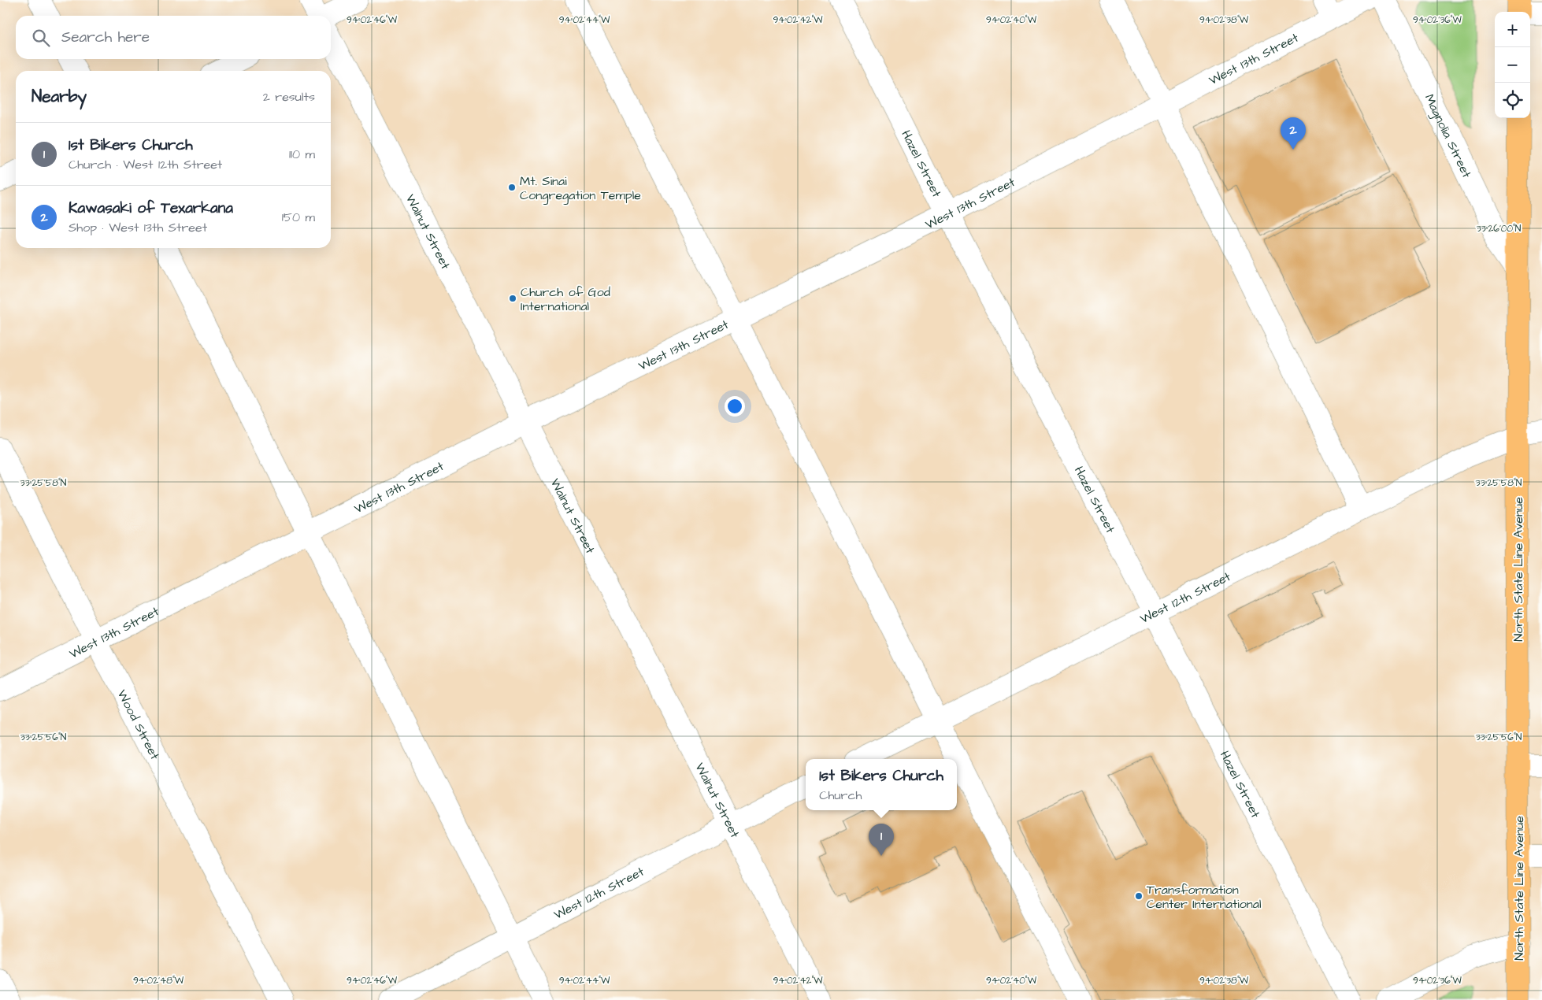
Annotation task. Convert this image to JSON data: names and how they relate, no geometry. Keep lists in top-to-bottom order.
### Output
{
  "streets": {
    "main road": ["North State Line Avenue"],
    "street": [
      "West 13th Street",
      "Magnolia Street",
      "Hazel Street",
      "Walnut Street",
      "West 12th Street",
      "Wood Street"
    ]
  },
  "crossings": [
    ["West 13th Street", "Hazel Street"],
    ["West 13th Street", "Walnut Street"],
    ["West 13th Street", "Wood Street"],
    ["Magnolia Street", "North State Line Avenue"],
    ["Hazel Street", "West 12th Street"],
    ["Walnut Street", "West 12th Street"],
    ["North State Line Avenue", "West 12th Street"]
  ],
  "places": ["Mt. Sinai Congregation Temple", "Church of God International", "Transformation Center International"],
  "page": {
    "map_buttons": ["+", "−"],
    "search": "Search here",
    "heading": ["Nearby", "2 results"],
    "pins": ["2", "1"],
    "list": [
      {
        "mark": "1",
        "name": "1st Bikers Church",
        "note": "Church · West 12th Street",
        "value": "110 m"
      },
      {
        "mark": "2",
        "name": "Kawasaki of Texarkana",
        "note": "Shop · West 13th Street",
        "value": "150 m"
      }
    ],
    "popup": ["1st Bikers Church", "Church"]
  },
  "coordinates": [
    "94°02'46\"W",
    "94°02'44\"W",
    "94°02'42\"W",
    "94°02'40\"W",
    "94°02'38\"W",
    "94°02'36\"W",
    "33°26'00\"N",
    "33°25'58\"N",
    "33°25'56\"N",
    "94°02'48\"W"
  ]
}
